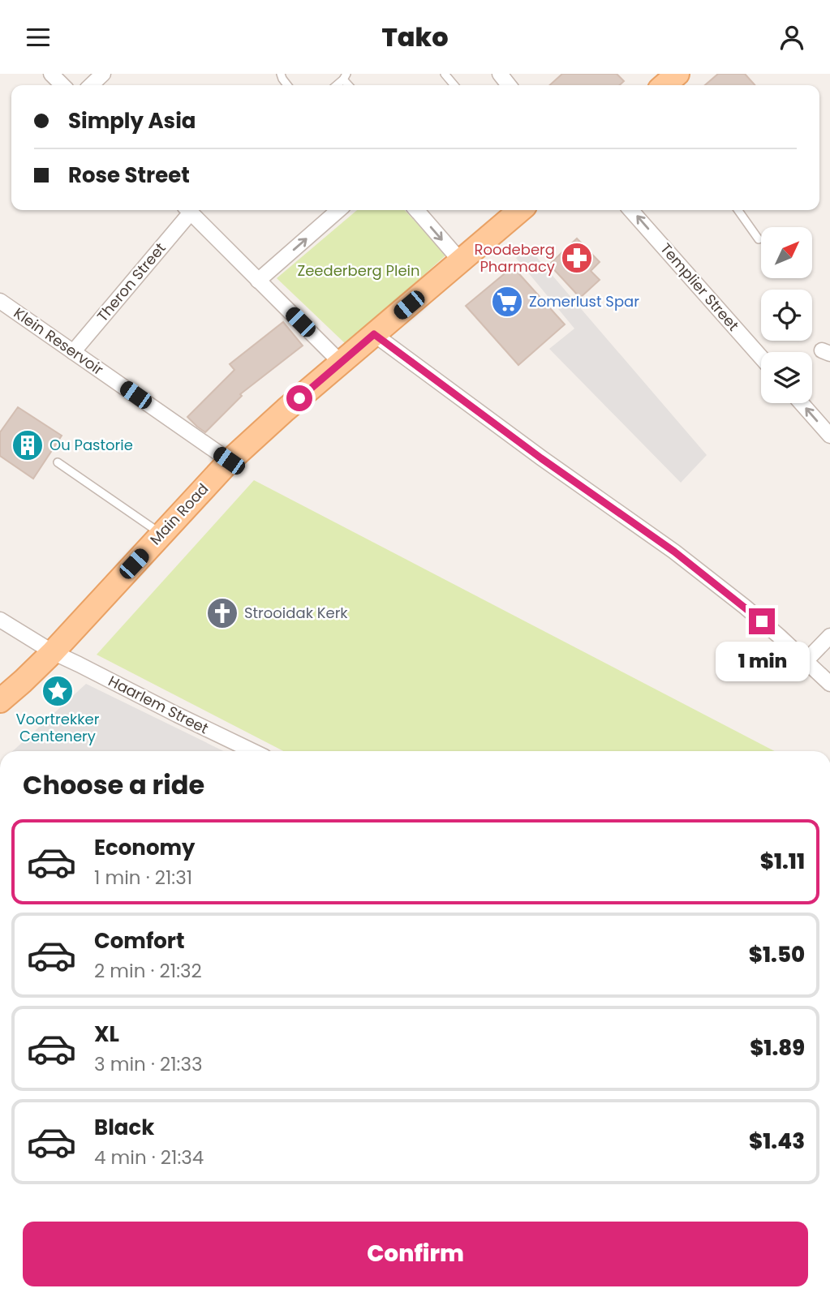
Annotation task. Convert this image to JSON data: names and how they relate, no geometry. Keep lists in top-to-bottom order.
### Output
{
  "streets": {
    "main road": ["Main Road"],
    "street": [
      "Theron Street",
      "Templier Street",
      "Klein Reservoir",
      "Haarlem Street"
    ]
  },
  "crossings": [
    ["Theron Street", "Klein Reservoir"],
    ["Klein Reservoir", "Main Road"],
    ["Main Road", "Haarlem Street"]
  ],
  "one_way": ["Templier Street"],
  "parks": ["Zeederberg Plein"],
  "places": {
    "pharmacy": ["Roodeberg Pharmacy"],
    "supermarket": ["Zomerlust Spar"],
    "building": ["Ou Pastorie"],
    "church": ["Strooidak Kerk"],
    "place": ["Voortrekker Centenery"]
  },
  "north": "top right",
  "page": {
    "header": "Tako",
    "banner": ["Simply Asia", "Rose Street"],
    "bubble": "1 min",
    "heading": "Choose a ride",
    "list": [
      {
        "name": "Economy",
        "note": "1 min · 21:31",
        "value": "$1.11"
      },
      {
        "name": "Comfort",
        "note": "2 min · 21:32",
        "value": "$1.50"
      },
      {
        "name": "XL",
        "note": "3 min · 21:33",
        "value": "$1.89"
      },
      {
        "name": "Black",
        "note": "4 min · 21:34",
        "value": "$1.43"
      }
    ],
    "buttons": "Confirm"
  }
}
